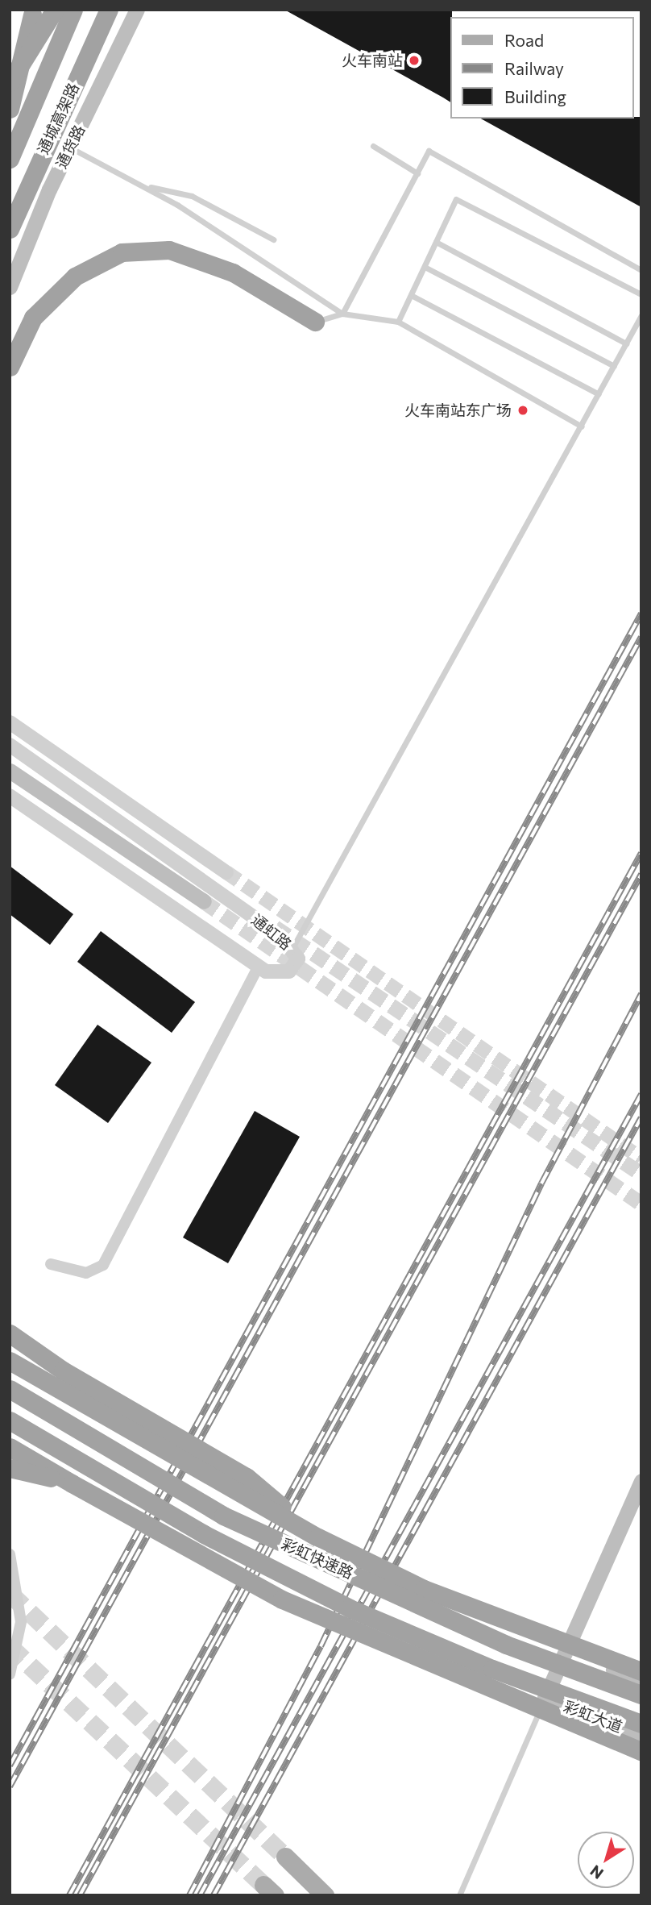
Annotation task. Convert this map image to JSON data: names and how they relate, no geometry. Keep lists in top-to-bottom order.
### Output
{
  "streets": {
    "highway": ["通城高架路", "彩虹快速路"],
    "main road": ["通货路", "彩虹大道"],
    "street": ["通虹路"]
  },
  "places": ["火车南站", "火车南站东广场"],
  "legend": ["Road", "Railway", "Building"],
  "north": "bottom left"
}
